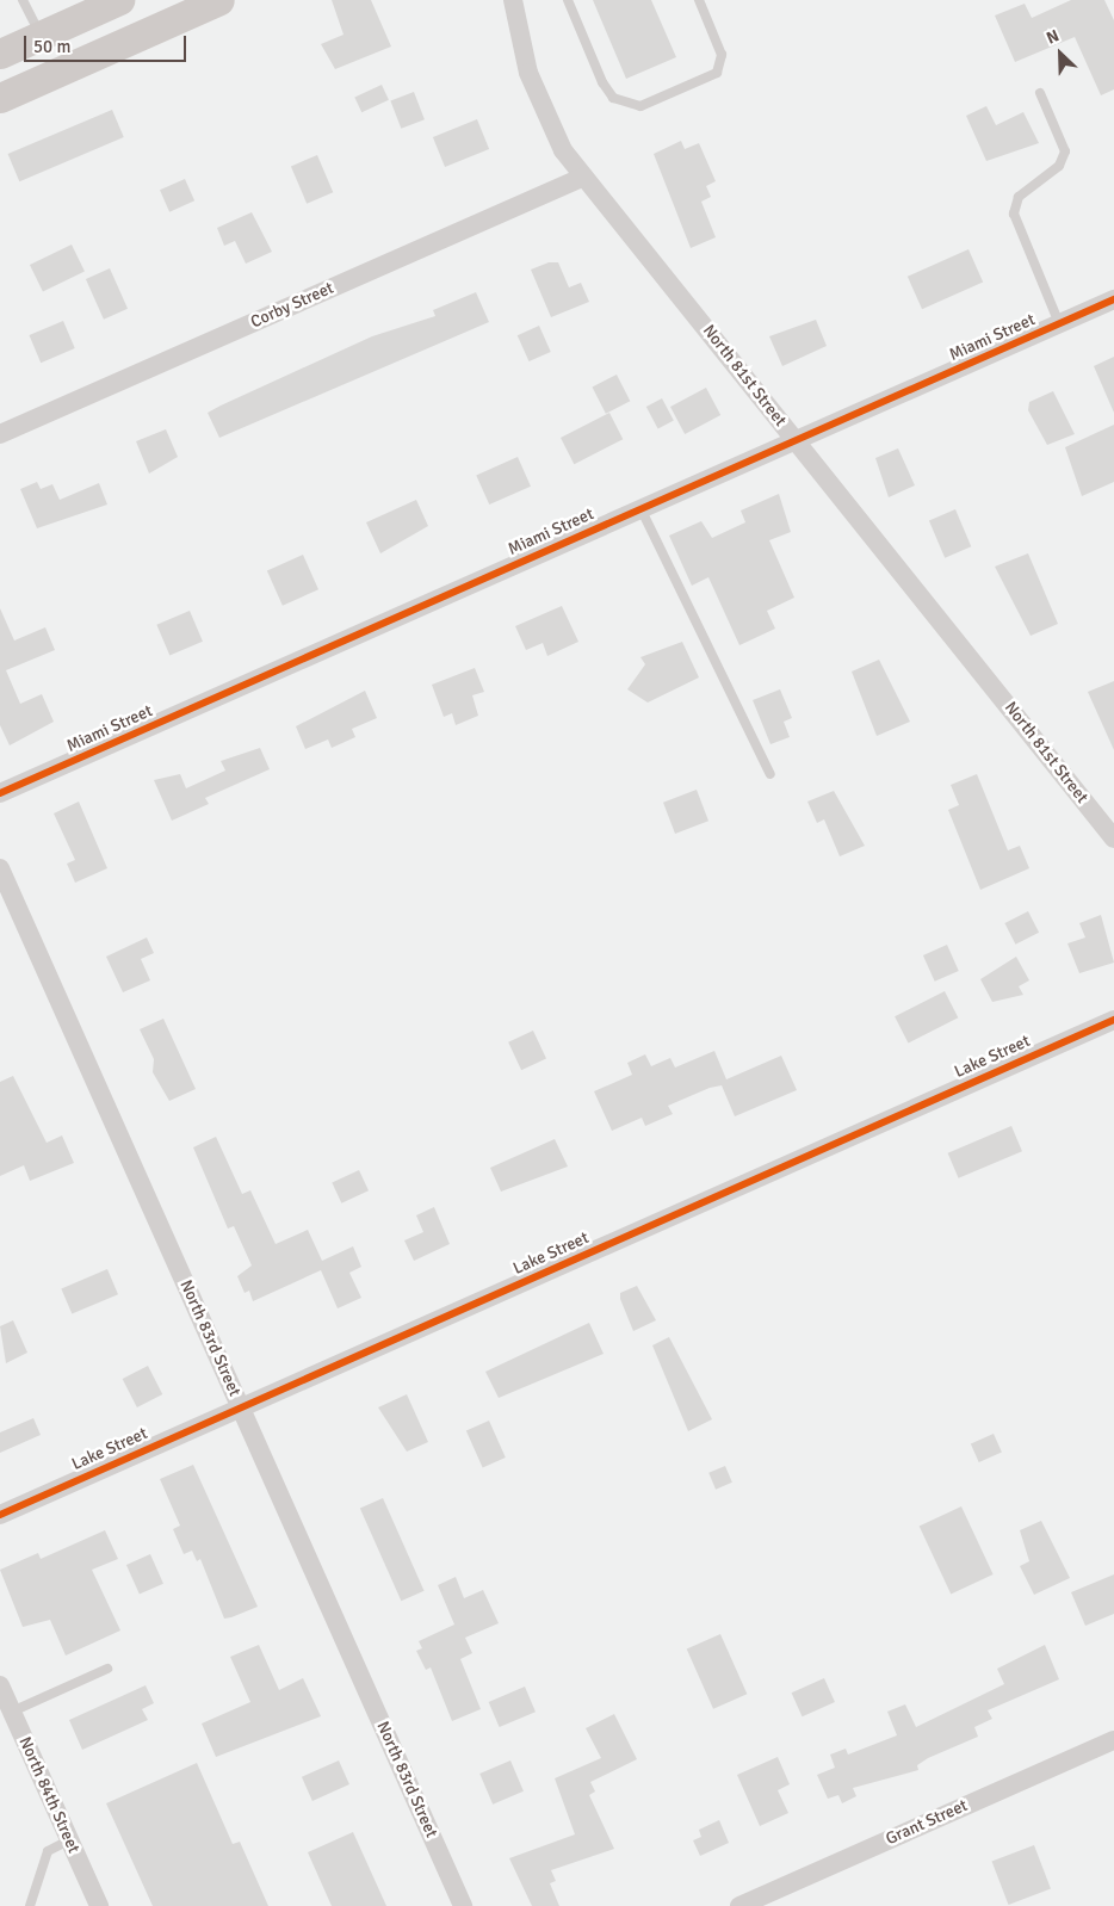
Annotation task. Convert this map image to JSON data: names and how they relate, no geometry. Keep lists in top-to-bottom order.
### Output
{
  "streets": {
    "street": [
      "Corby Street",
      "Miami Street",
      "North 81st Street",
      "Lake Street",
      "North 83rd Street",
      "North 84th Street",
      "Grant Street"
    ]
  },
  "crossings": [
    ["Corby Street", "North 81st Street"],
    ["Miami Street", "North 81st Street"],
    ["Lake Street", "North 83rd Street"]
  ],
  "scale_bar": "50 m",
  "north": "top left"
}
